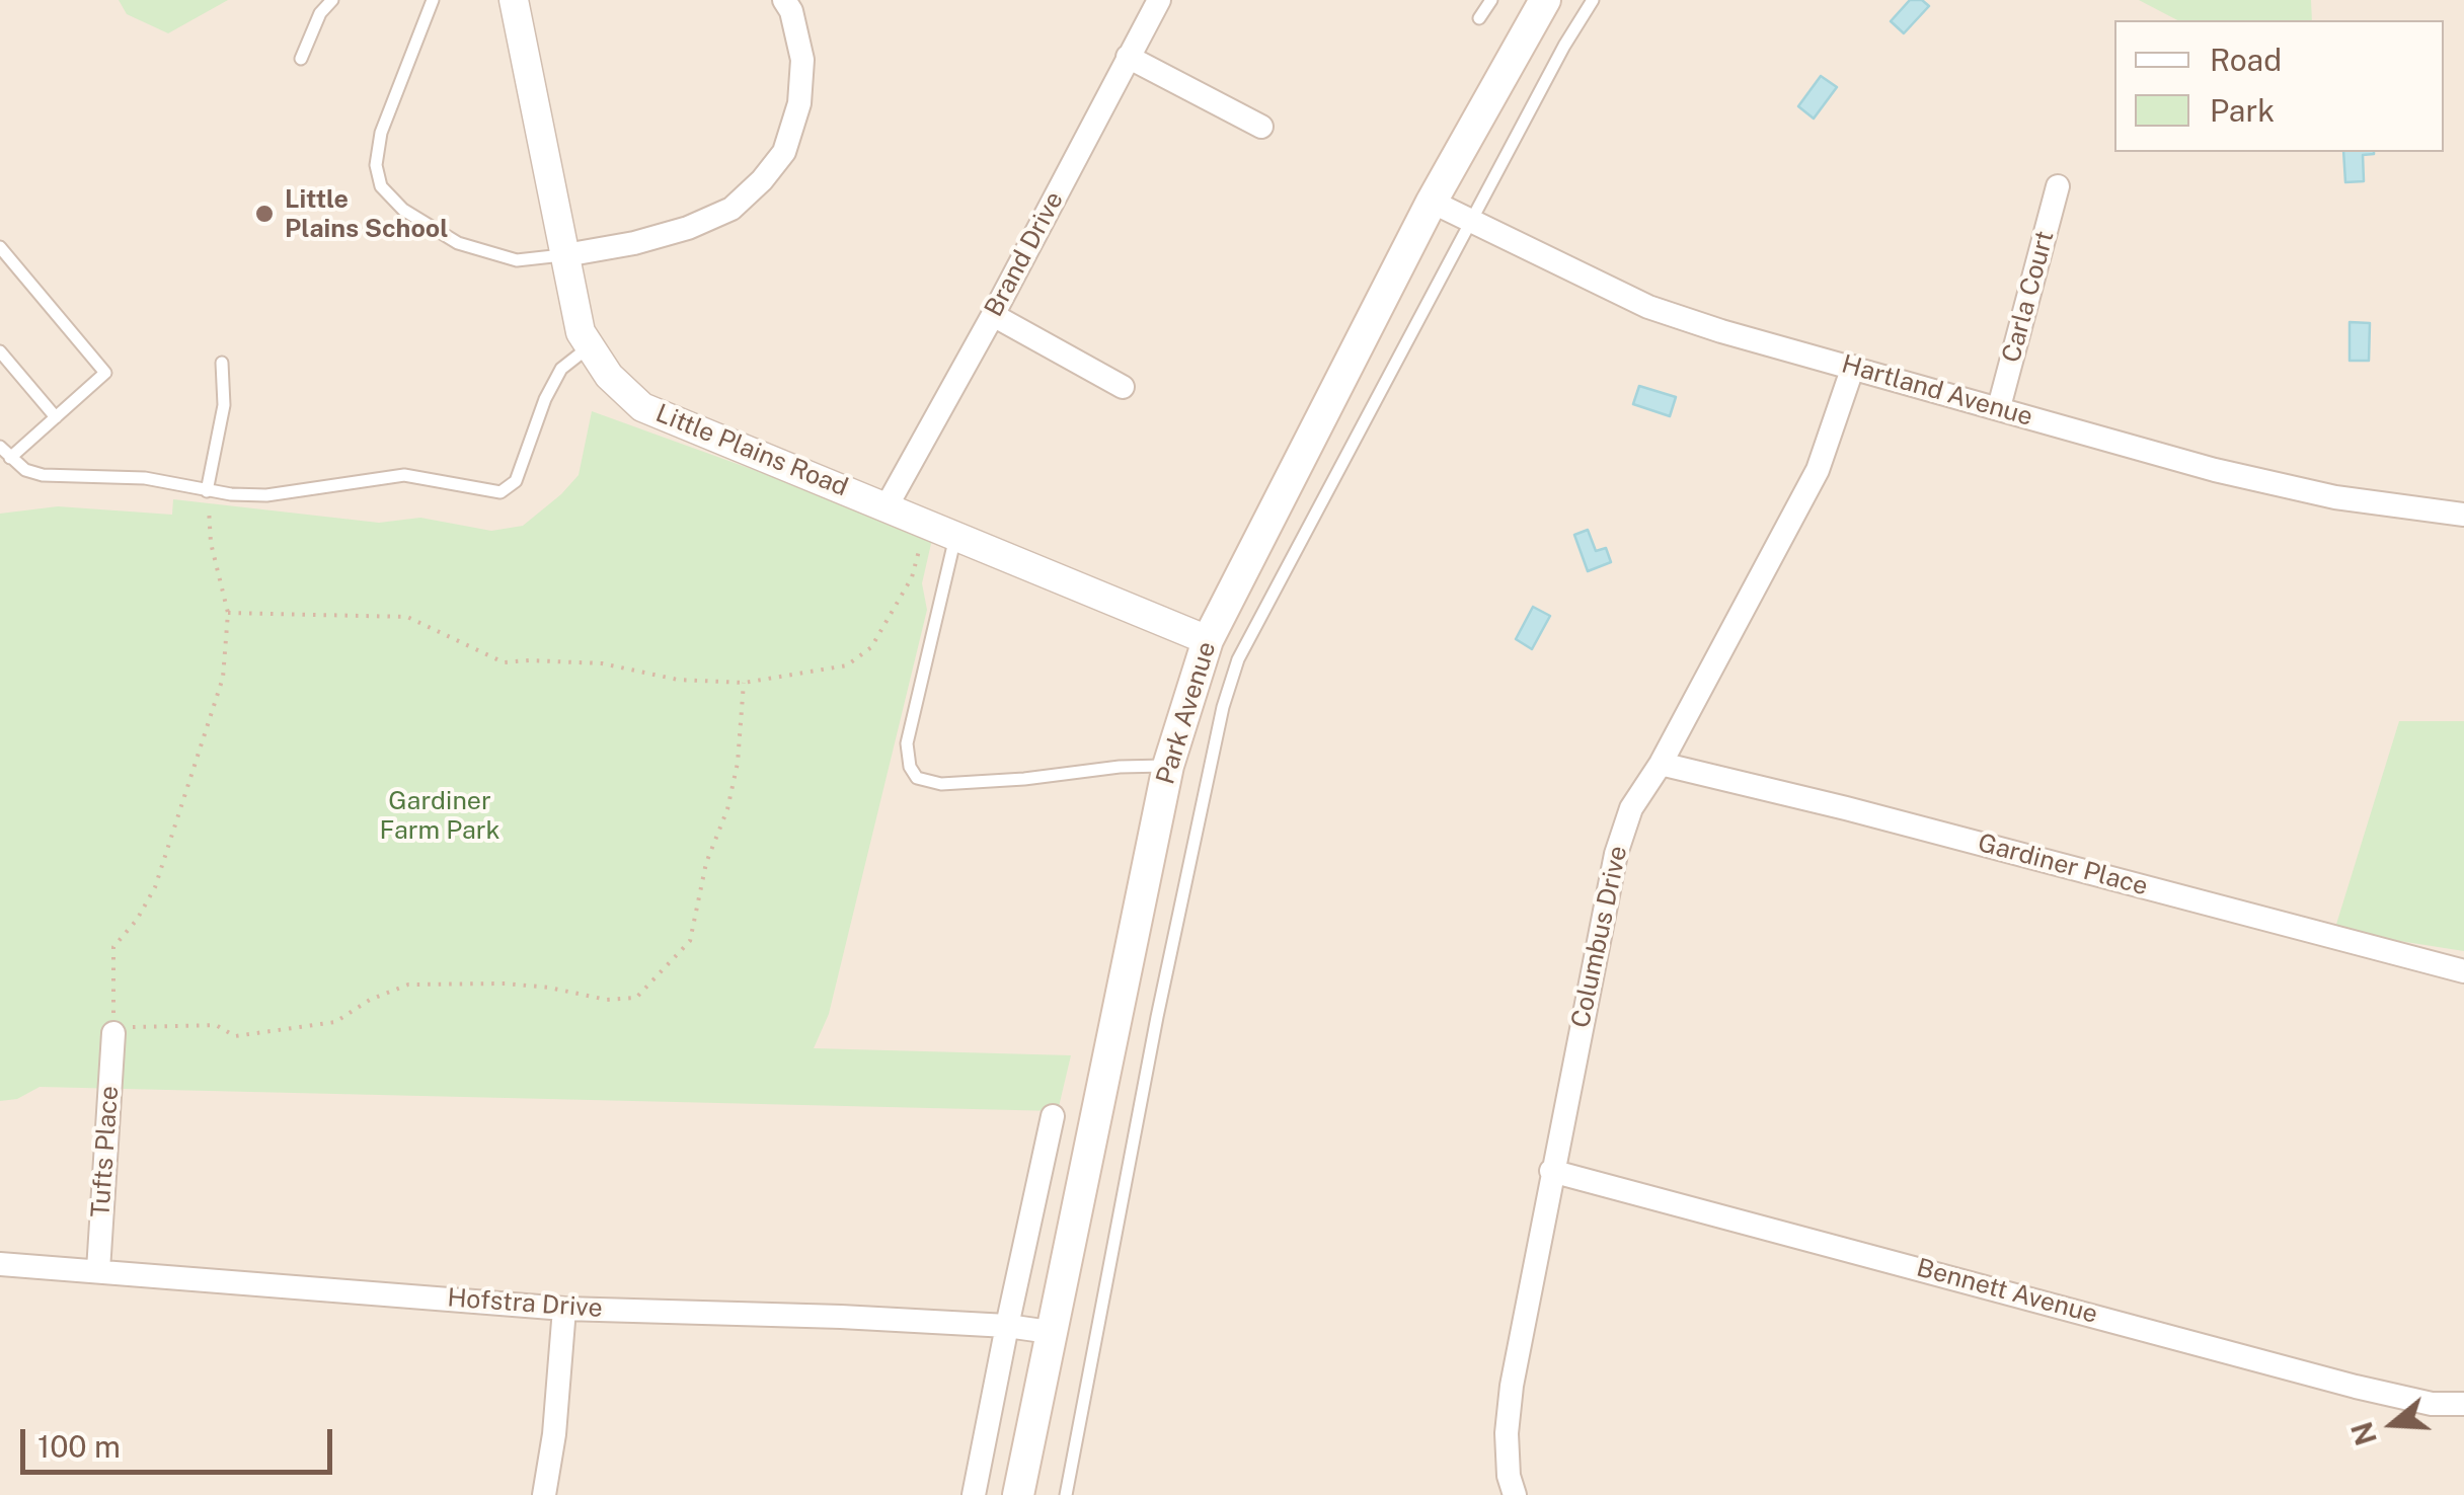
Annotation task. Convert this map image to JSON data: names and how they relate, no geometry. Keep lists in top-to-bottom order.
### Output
{
  "streets": {
    "main road": ["Park Avenue"],
    "street": [
      "Brand Drive",
      "Carla Court",
      "Hartland Avenue",
      "Little Plains Road",
      "Gardiner Place",
      "Columbus Drive",
      "Tufts Place",
      "Bennett Avenue",
      "Hofstra Drive"
    ]
  },
  "crossings": [
    ["Brand Drive", "Little Plains Road"],
    ["Carla Court", "Hartland Avenue"],
    ["Hartland Avenue", "Park Avenue"],
    ["Hartland Avenue", "Columbus Drive"],
    ["Little Plains Road", "Park Avenue"],
    ["Park Avenue", "Hofstra Drive"],
    ["Gardiner Place", "Columbus Drive"],
    ["Columbus Drive", "Bennett Avenue"],
    ["Tufts Place", "Hofstra Drive"]
  ],
  "parks": ["Gardiner Farm Park"],
  "places": ["Little Plains School"],
  "legend": ["Road", "Park"],
  "scale_bar": "100 m",
  "north": "left"
}
